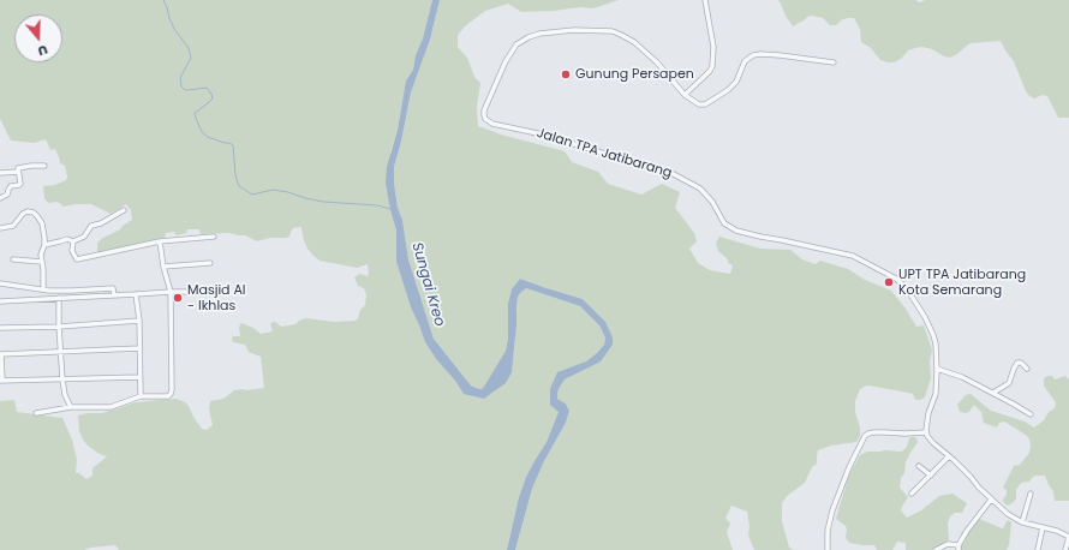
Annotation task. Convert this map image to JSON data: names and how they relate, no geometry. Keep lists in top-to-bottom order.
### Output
{
  "streets": {
    "street": ["Jalan TPA Jatibarang"]
  },
  "water": ["Sungai Kreo"],
  "places": ["Gunung Persapen", "UPT TPA Jatibarang Kota Semarang", "Masjid Al - Ikhlas"],
  "north": "bottom"
}
